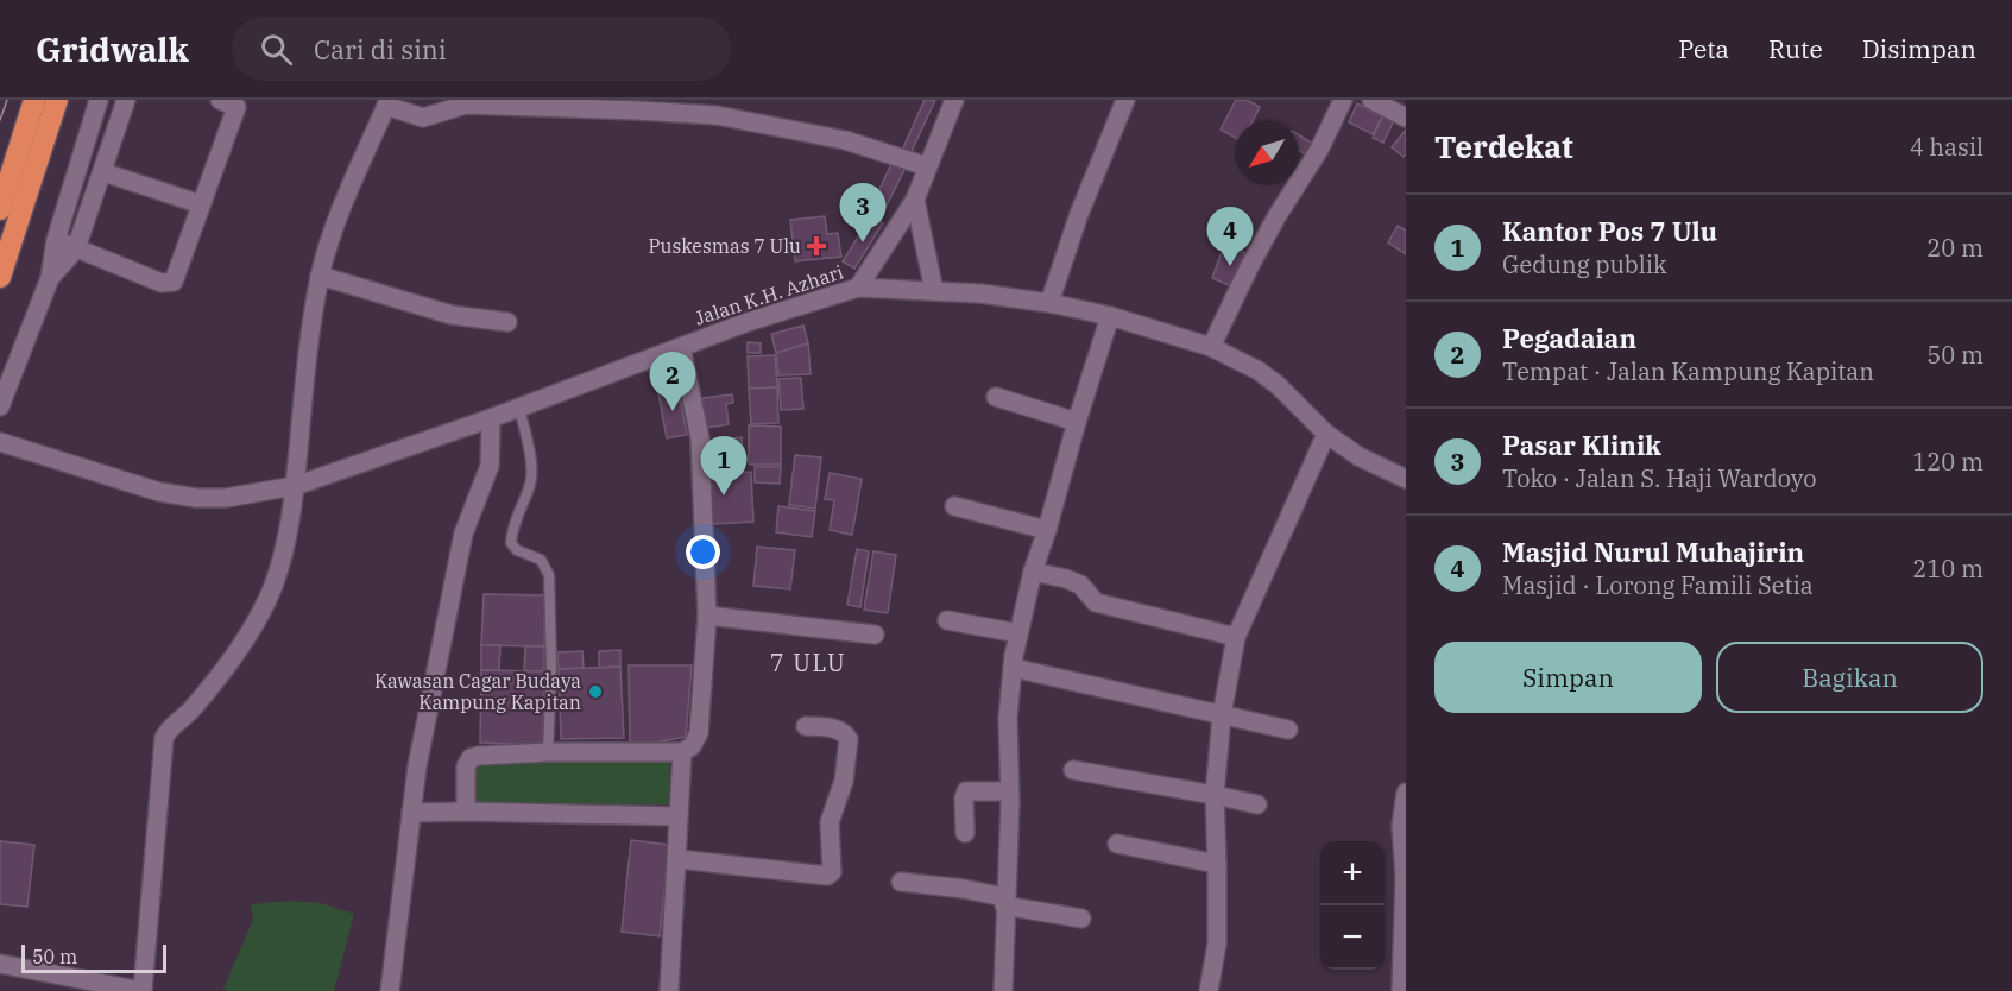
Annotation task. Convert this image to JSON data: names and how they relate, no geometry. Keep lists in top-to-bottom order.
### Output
{
  "streets": {
    "street": ["Jalan K.H. Azhari"]
  },
  "districts": ["7 ULU"],
  "places": {
    "health": ["Puskesmas 7 Ulu"],
    "other": ["Kawasan Cagar Budaya Kampung Kapitan"]
  },
  "scale_bar": "50 m",
  "north": "bottom left",
  "page": {
    "header": "Gridwalk",
    "search": "Cari di sini",
    "nav": ["Peta", "Rute", "Disimpan"],
    "heading": ["Terdekat", "4 hasil"],
    "pins": [
      "3",
      "4",
      "2",
      "1"
    ],
    "list": [
      {
        "mark": "1",
        "name": "Kantor Pos 7 Ulu",
        "note": "Gedung publik",
        "value": "20 m"
      },
      {
        "mark": "2",
        "name": "Pegadaian",
        "note": "Tempat · Jalan Kampung Kapitan",
        "value": "50 m"
      },
      {
        "mark": "3",
        "name": "Pasar Klinik",
        "note": "Toko · Jalan S. Haji Wardoyo",
        "value": "120 m"
      },
      {
        "mark": "4",
        "name": "Masjid Nurul Muhajirin",
        "note": "Masjid · Lorong Famili Setia",
        "value": "210 m"
      }
    ],
    "buttons": ["Simpan", "Bagikan"],
    "map_buttons": ["+", "−"],
    "scale": "50 m"
  }
}
